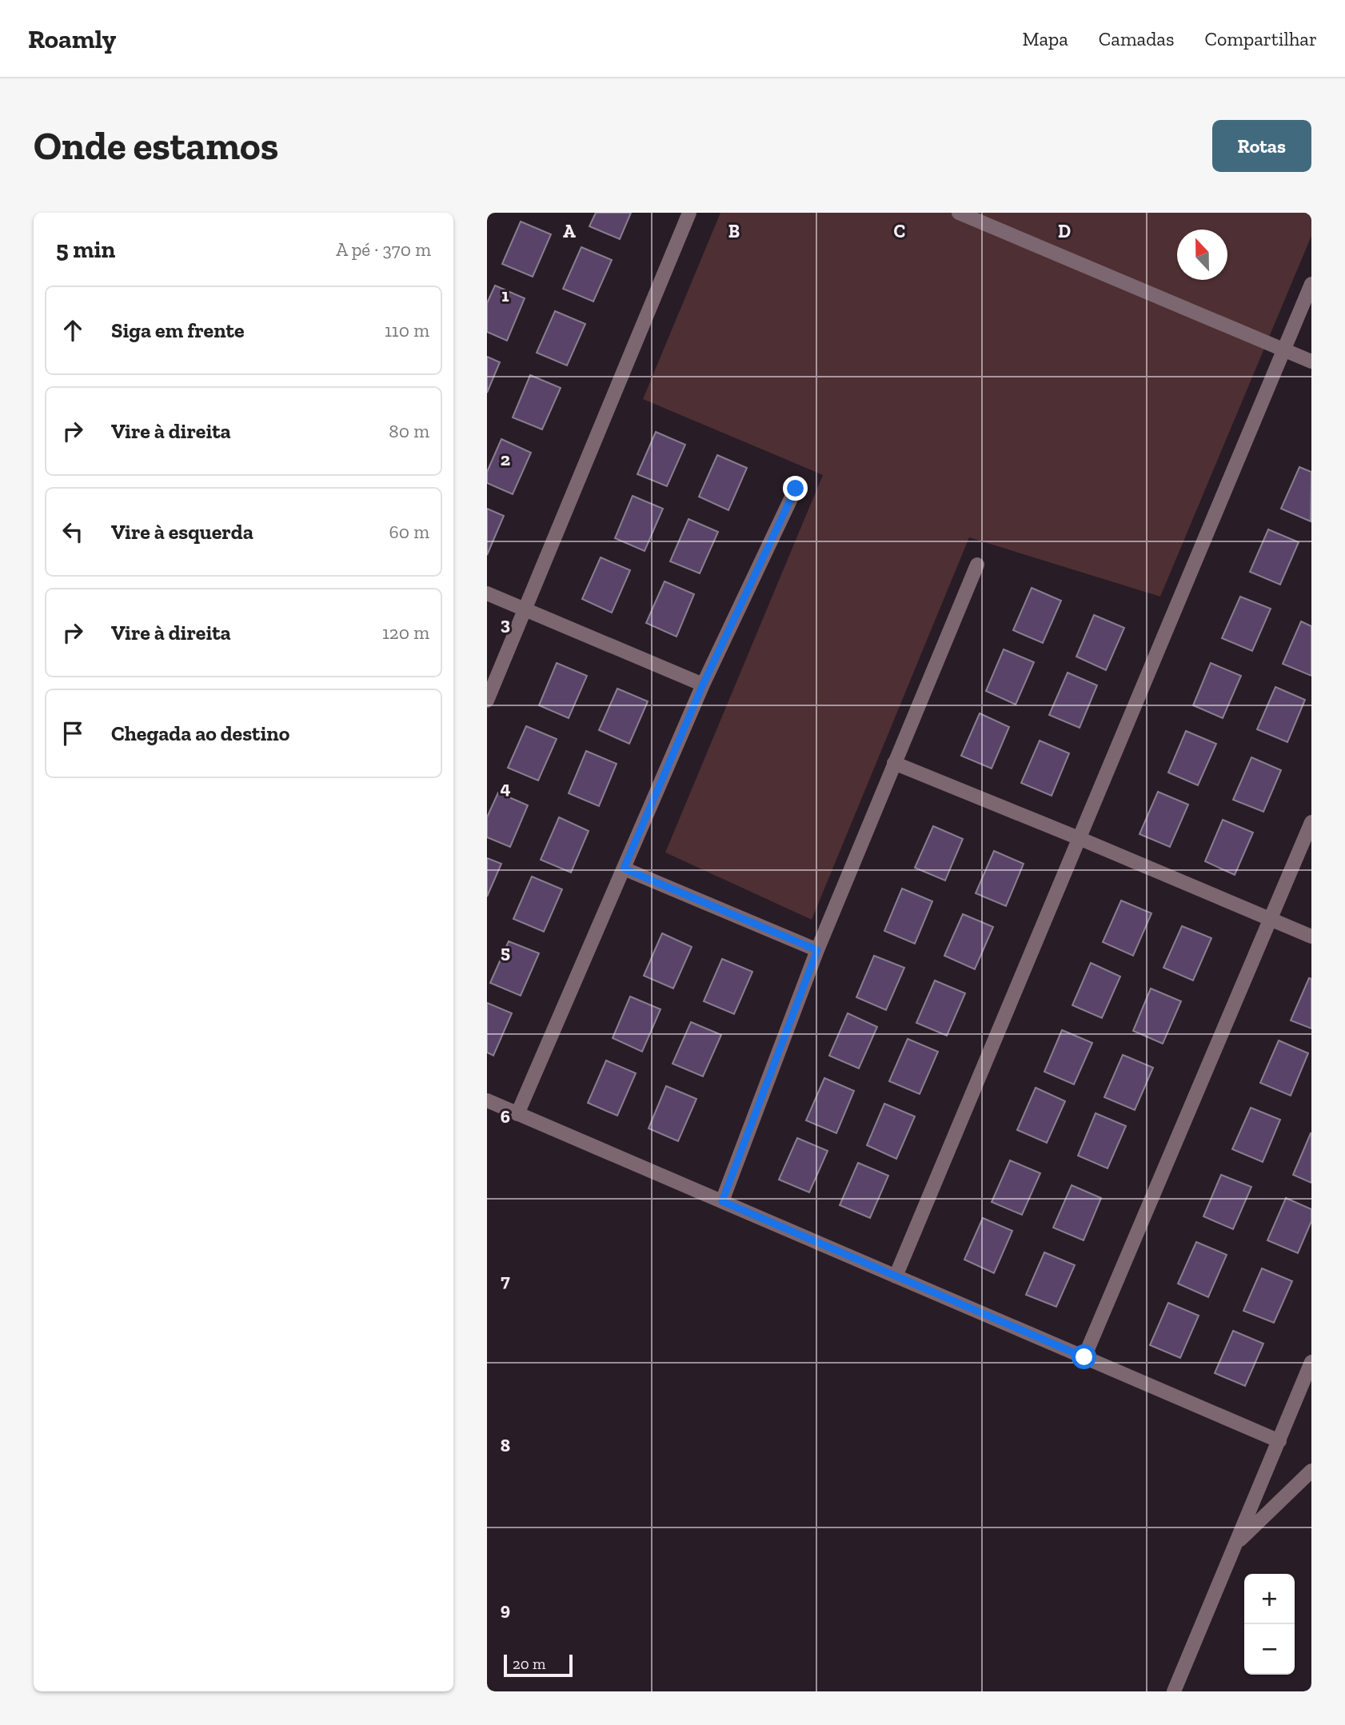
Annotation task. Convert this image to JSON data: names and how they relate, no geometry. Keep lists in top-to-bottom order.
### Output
{
  "scale_bar": "20 m",
  "north": "top",
  "page": {
    "header": "Roamly",
    "nav": ["Mapa", "Camadas", "Compartilhar"],
    "buttons": "Rotas",
    "title": "Onde estamos",
    "heading": ["5 min", "A pé · 370 m"],
    "list": [
      ["Siga em frente", "110 m"],
      ["Vire à direita", "80 m"],
      ["Vire à esquerda", "60 m"],
      ["Vire à direita", "120 m"],
      "Chegada ao destino"
    ],
    "map_buttons": ["+", "−"],
    "scale": "20 m"
  },
  "grid": {
    "columns": [
      "A",
      "B",
      "C",
      "D"
    ],
    "rows": [
      "1",
      "2",
      "3",
      "4",
      "5",
      "6",
      "7",
      "8",
      "9"
    ]
  }
}
